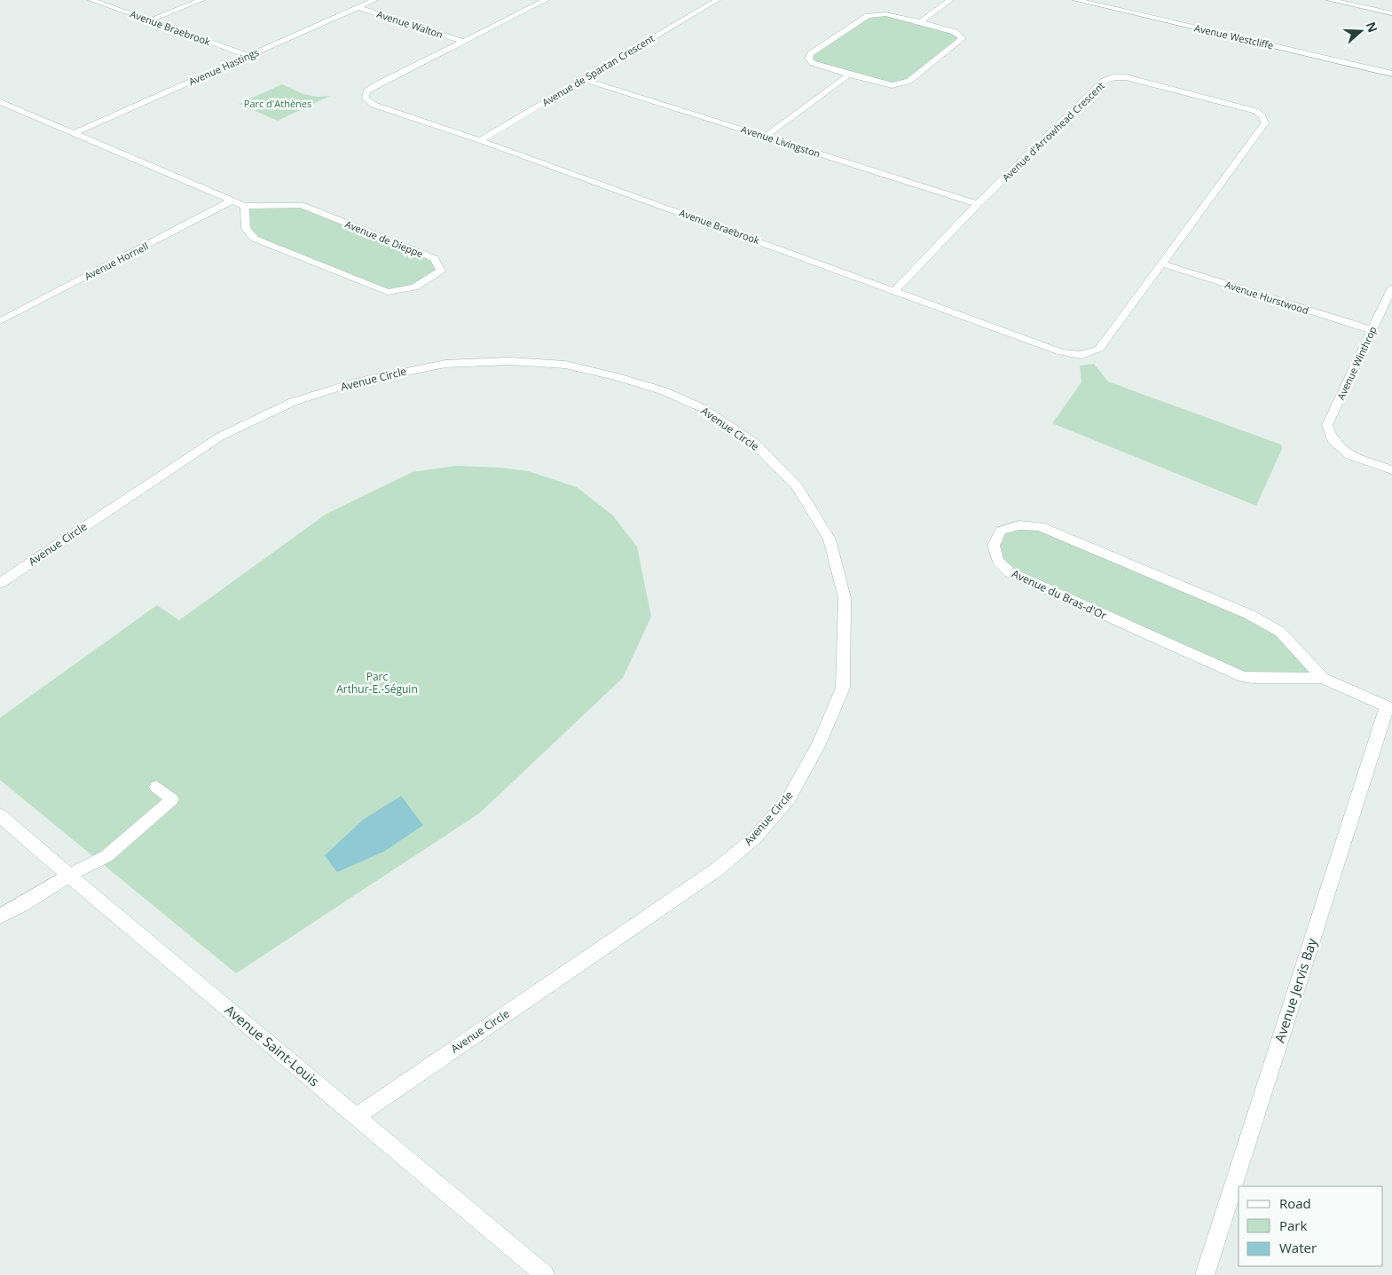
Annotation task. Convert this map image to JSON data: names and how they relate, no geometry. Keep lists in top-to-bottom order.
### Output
{
  "streets": {
    "street": [
      "Avenue Walton",
      "Avenue Braebrook",
      "Avenue Westcliffe",
      "Avenue Hastings",
      "Avenue de Spartan Crescent",
      "Avenue d'Arrowhead Crescent",
      "Avenue Livingston",
      "Avenue de Dieppe",
      "Avenue Hornell",
      "Avenue Hurstwood",
      "Avenue Winthrop",
      "Avenue Circle",
      "Avenue du Bras-d'Or",
      "Avenue Jervis Bay",
      "Avenue Saint-Louis"
    ]
  },
  "crossings": [
    ["Avenue Walton", "Avenue Braebrook"],
    ["Avenue Walton", "Avenue Hastings"],
    ["Avenue Braebrook", "Avenue Hastings"],
    ["Avenue Braebrook", "Avenue de Spartan Crescent"],
    ["Avenue Braebrook", "Avenue d'Arrowhead Crescent"],
    ["Avenue Hastings", "Avenue de Dieppe"],
    ["Avenue de Spartan Crescent", "Avenue Livingston"],
    ["Avenue d'Arrowhead Crescent", "Avenue Livingston"],
    ["Avenue d'Arrowhead Crescent", "Avenue Hurstwood"],
    ["Avenue de Dieppe", "Avenue Hornell"],
    ["Avenue Hurstwood", "Avenue Winthrop"],
    ["Avenue Circle", "Avenue Saint-Louis"],
    ["Avenue du Bras-d'Or", "Avenue Jervis Bay"]
  ],
  "parks": ["Parc d'Athènes", "Parc Arthur-E.-Séguin"],
  "legend": ["Road", "Park", "Water"],
  "north": "right"
}
